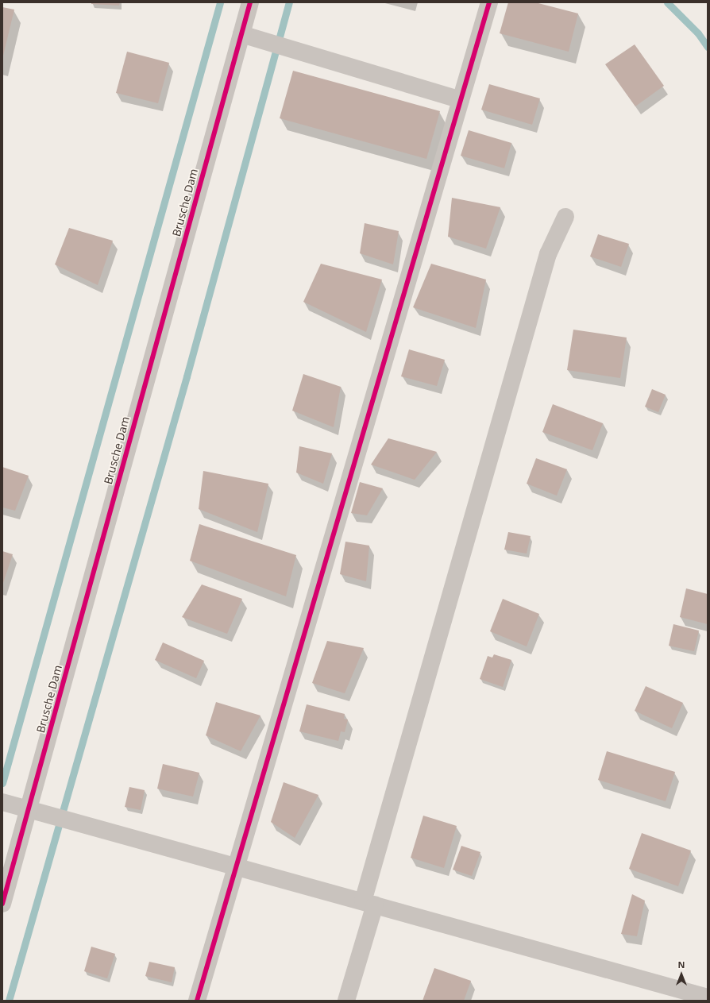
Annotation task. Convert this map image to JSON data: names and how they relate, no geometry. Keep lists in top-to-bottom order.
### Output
{
  "streets": {
    "street": ["Brusche Dam"]
  },
  "north": "top"
}
